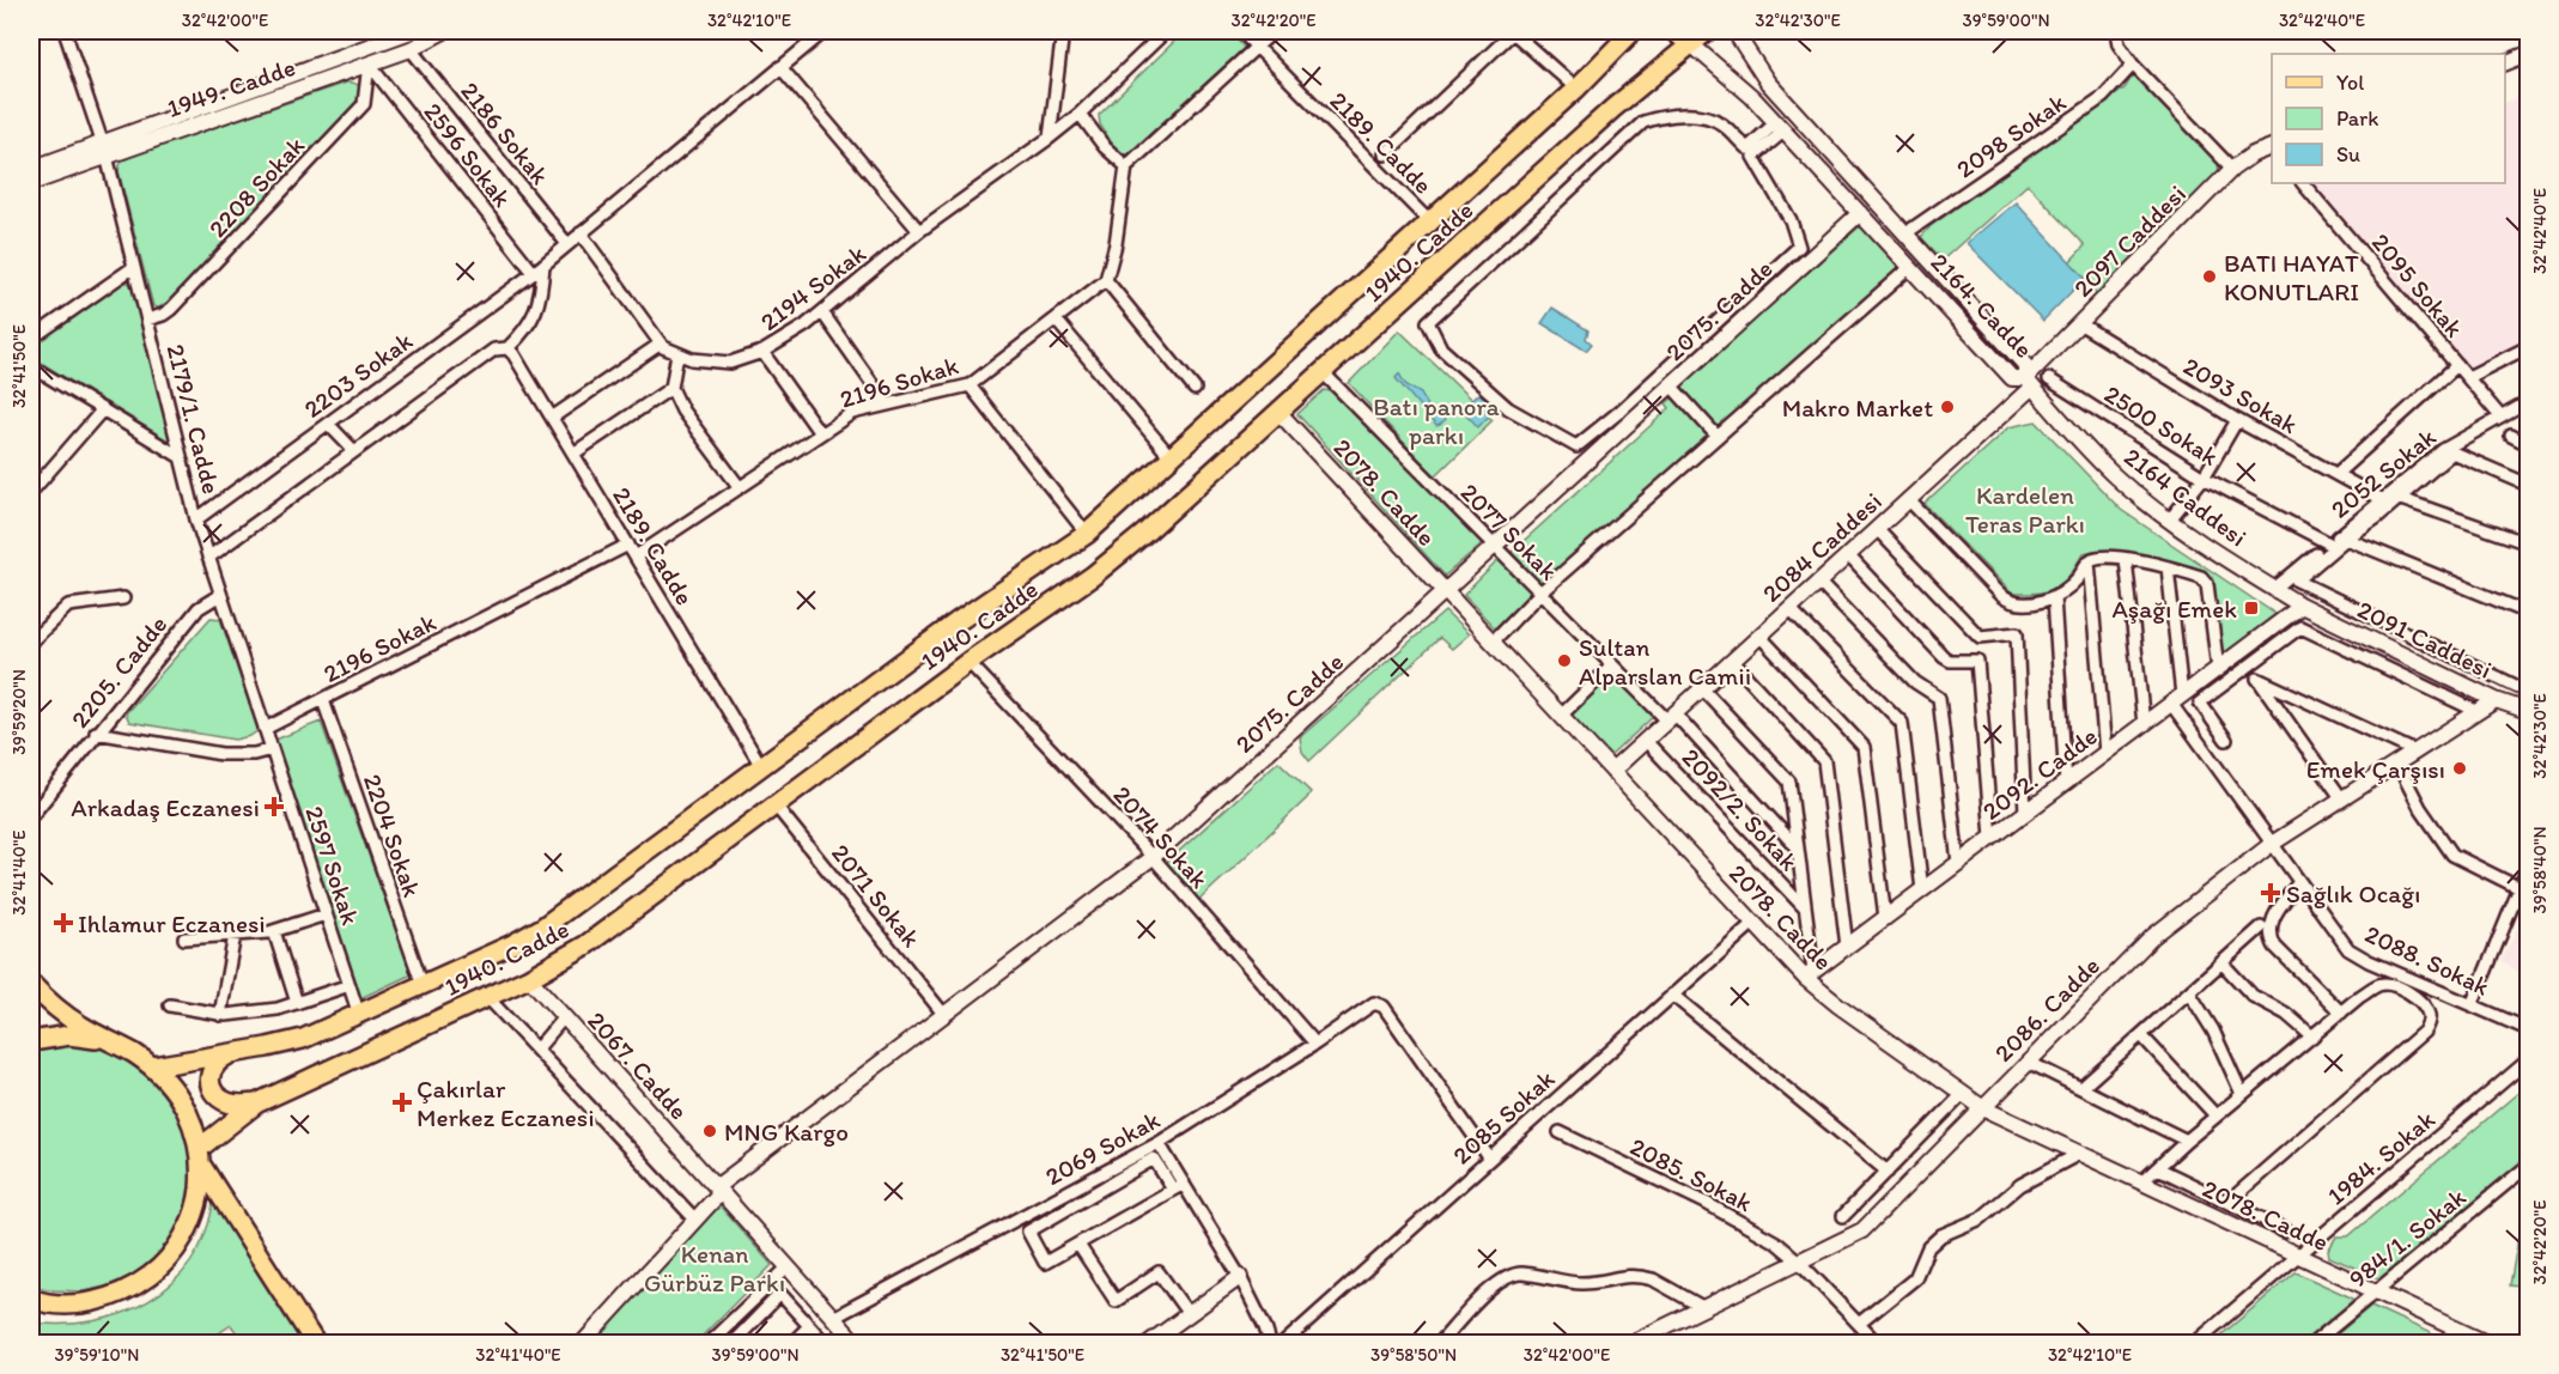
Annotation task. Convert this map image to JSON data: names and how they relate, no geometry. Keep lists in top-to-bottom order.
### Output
{
  "streets": {
    "main road": ["1940. Cadde", "2164. Cadde"],
    "street": [
      "1949. Cadde",
      "2186 Sokak",
      "2098 Sokak",
      "2189. Cadde",
      "2596 Sokak",
      "2208 Sokak",
      "2097 Caddesi",
      "2095 Sokak",
      "2194 Sokak",
      "2075. Cadde",
      "2203 Sokak",
      "2196 Sokak",
      "2093 Sokak",
      "2179/1. Cadde",
      "2500 Sokak",
      "2052 Sokak",
      "2078. Cadde",
      "2164 Caddesi",
      "2077 Sokak",
      "2084 Caddesi",
      "2091 Caddesi",
      "2205. Cadde",
      "2092. Cadde",
      "2092/2. Sokak",
      "2204 Sokak",
      "2074 Sokak",
      "2597 Sokak",
      "2071 Sokak",
      "2088. Sokak",
      "2086. Cadde",
      "2067. Cadde",
      "2085 Sokak",
      "2069 Sokak",
      "1984. Sokak",
      "2085. Sokak",
      "984/1. Sokak"
    ]
  },
  "crossings": [
    ["1949. Cadde", "2186 Sokak"],
    ["1949. Cadde", "2596 Sokak"],
    ["1949. Cadde", "2208 Sokak"],
    ["1949. Cadde", "2179/1. Cadde"],
    ["2098 Sokak", "2164. Cadde"],
    ["2189. Cadde", "1940. Cadde"],
    ["2189. Cadde", "2196 Sokak"],
    ["2596 Sokak", "2208 Sokak"],
    ["2596 Sokak", "2203 Sokak"],
    ["2208 Sokak", "2179/1. Cadde"],
    ["2097 Caddesi", "2164. Cadde"],
    ["2097 Caddesi", "2093 Sokak"],
    ["2097 Caddesi", "2164 Caddesi"],
    ["2097 Caddesi", "2084 Caddesi"],
    ["1940. Cadde", "2164. Cadde"],
    ["1940. Cadde", "2078. Cadde"],
    ["1940. Cadde", "2077 Sokak"],
    ["1940. Cadde", "2204 Sokak"],
    ["1940. Cadde", "2074 Sokak"],
    ["1940. Cadde", "2597 Sokak"],
    ["1940. Cadde", "2071 Sokak"],
    ["1940. Cadde", "2067. Cadde"],
    ["2095 Sokak", "2052 Sokak"],
    ["2164. Cadde", "2075. Cadde"],
    ["2164. Cadde", "2164 Caddesi"],
    ["2164. Cadde", "2084 Caddesi"],
    ["2075. Cadde", "2078. Cadde"],
    ["2075. Cadde", "2077 Sokak"],
    ["2075. Cadde", "2074 Sokak"],
    ["2075. Cadde", "2071 Sokak"],
    ["2075. Cadde", "2067. Cadde"],
    ["2203 Sokak", "2179/1. Cadde"],
    ["2196 Sokak", "2179/1. Cadde"],
    ["2196 Sokak", "2204 Sokak"],
    ["2196 Sokak", "2597 Sokak"],
    ["2093 Sokak", "2052 Sokak"],
    ["2179/1. Cadde", "2205. Cadde"],
    ["2179/1. Cadde", "2597 Sokak"],
    ["2500 Sokak", "2052 Sokak"],
    ["2052 Sokak", "2164 Caddesi"],
    ["2078. Cadde", "2084 Caddesi"],
    ["2078. Cadde", "2092. Cadde"],
    ["2078. Cadde", "2086. Cadde"],
    ["2078. Cadde", "2085 Sokak"],
    ["2078. Cadde", "1984. Sokak"],
    ["2078. Cadde", "984/1. Sokak"],
    ["2164 Caddesi", "2084 Caddesi"],
    ["2164 Caddesi", "2091 Caddesi"],
    ["2164 Caddesi", "2092. Cadde"],
    ["2077 Sokak", "2084 Caddesi"],
    ["2084 Caddesi", "2092/2. Sokak"],
    ["2091 Caddesi", "2092. Cadde"],
    ["2091 Caddesi", "2086. Cadde"],
    ["2092. Cadde", "2088. Sokak"],
    ["2074 Sokak", "2069 Sokak"],
    ["2088. Sokak", "2086. Cadde"],
    ["2086. Cadde", "2085. Sokak"],
    ["2067. Cadde", "2069 Sokak"],
    ["2085 Sokak", "2069 Sokak"]
  ],
  "parks": ["Batı panora parkı", "Kardelen Teras Parkı", "Kenan Gürbüz Parkı"],
  "places": {
    "other": [
      "BATI HAYAT KONUTLARI",
      "Makro Market",
      "Sultan Alparslan Camii",
      "Emek Çarşısı",
      "MNG Kargo"
    ],
    "transit": ["Aşağı Emek"],
    "health": [
      "Arkadaş Eczanesi",
      "Sağlık Ocağı",
      "Ihlamur Eczanesi",
      "Çakırlar Merkez Eczanesi"
    ]
  },
  "legend": ["Yol", "Park", "Su"],
  "coordinates": [
    "32°42'00\"E",
    "32°42'10\"E",
    "32°42'20\"E",
    "32°42'30\"E",
    "39°59'00\"N",
    "32°42'40\"E",
    "32°41'50\"E",
    "39°59'20\"N",
    "39°58'40\"N",
    "32°41'40\"E",
    "39°59'10\"N",
    "39°58'50\"N"
  ]
}
